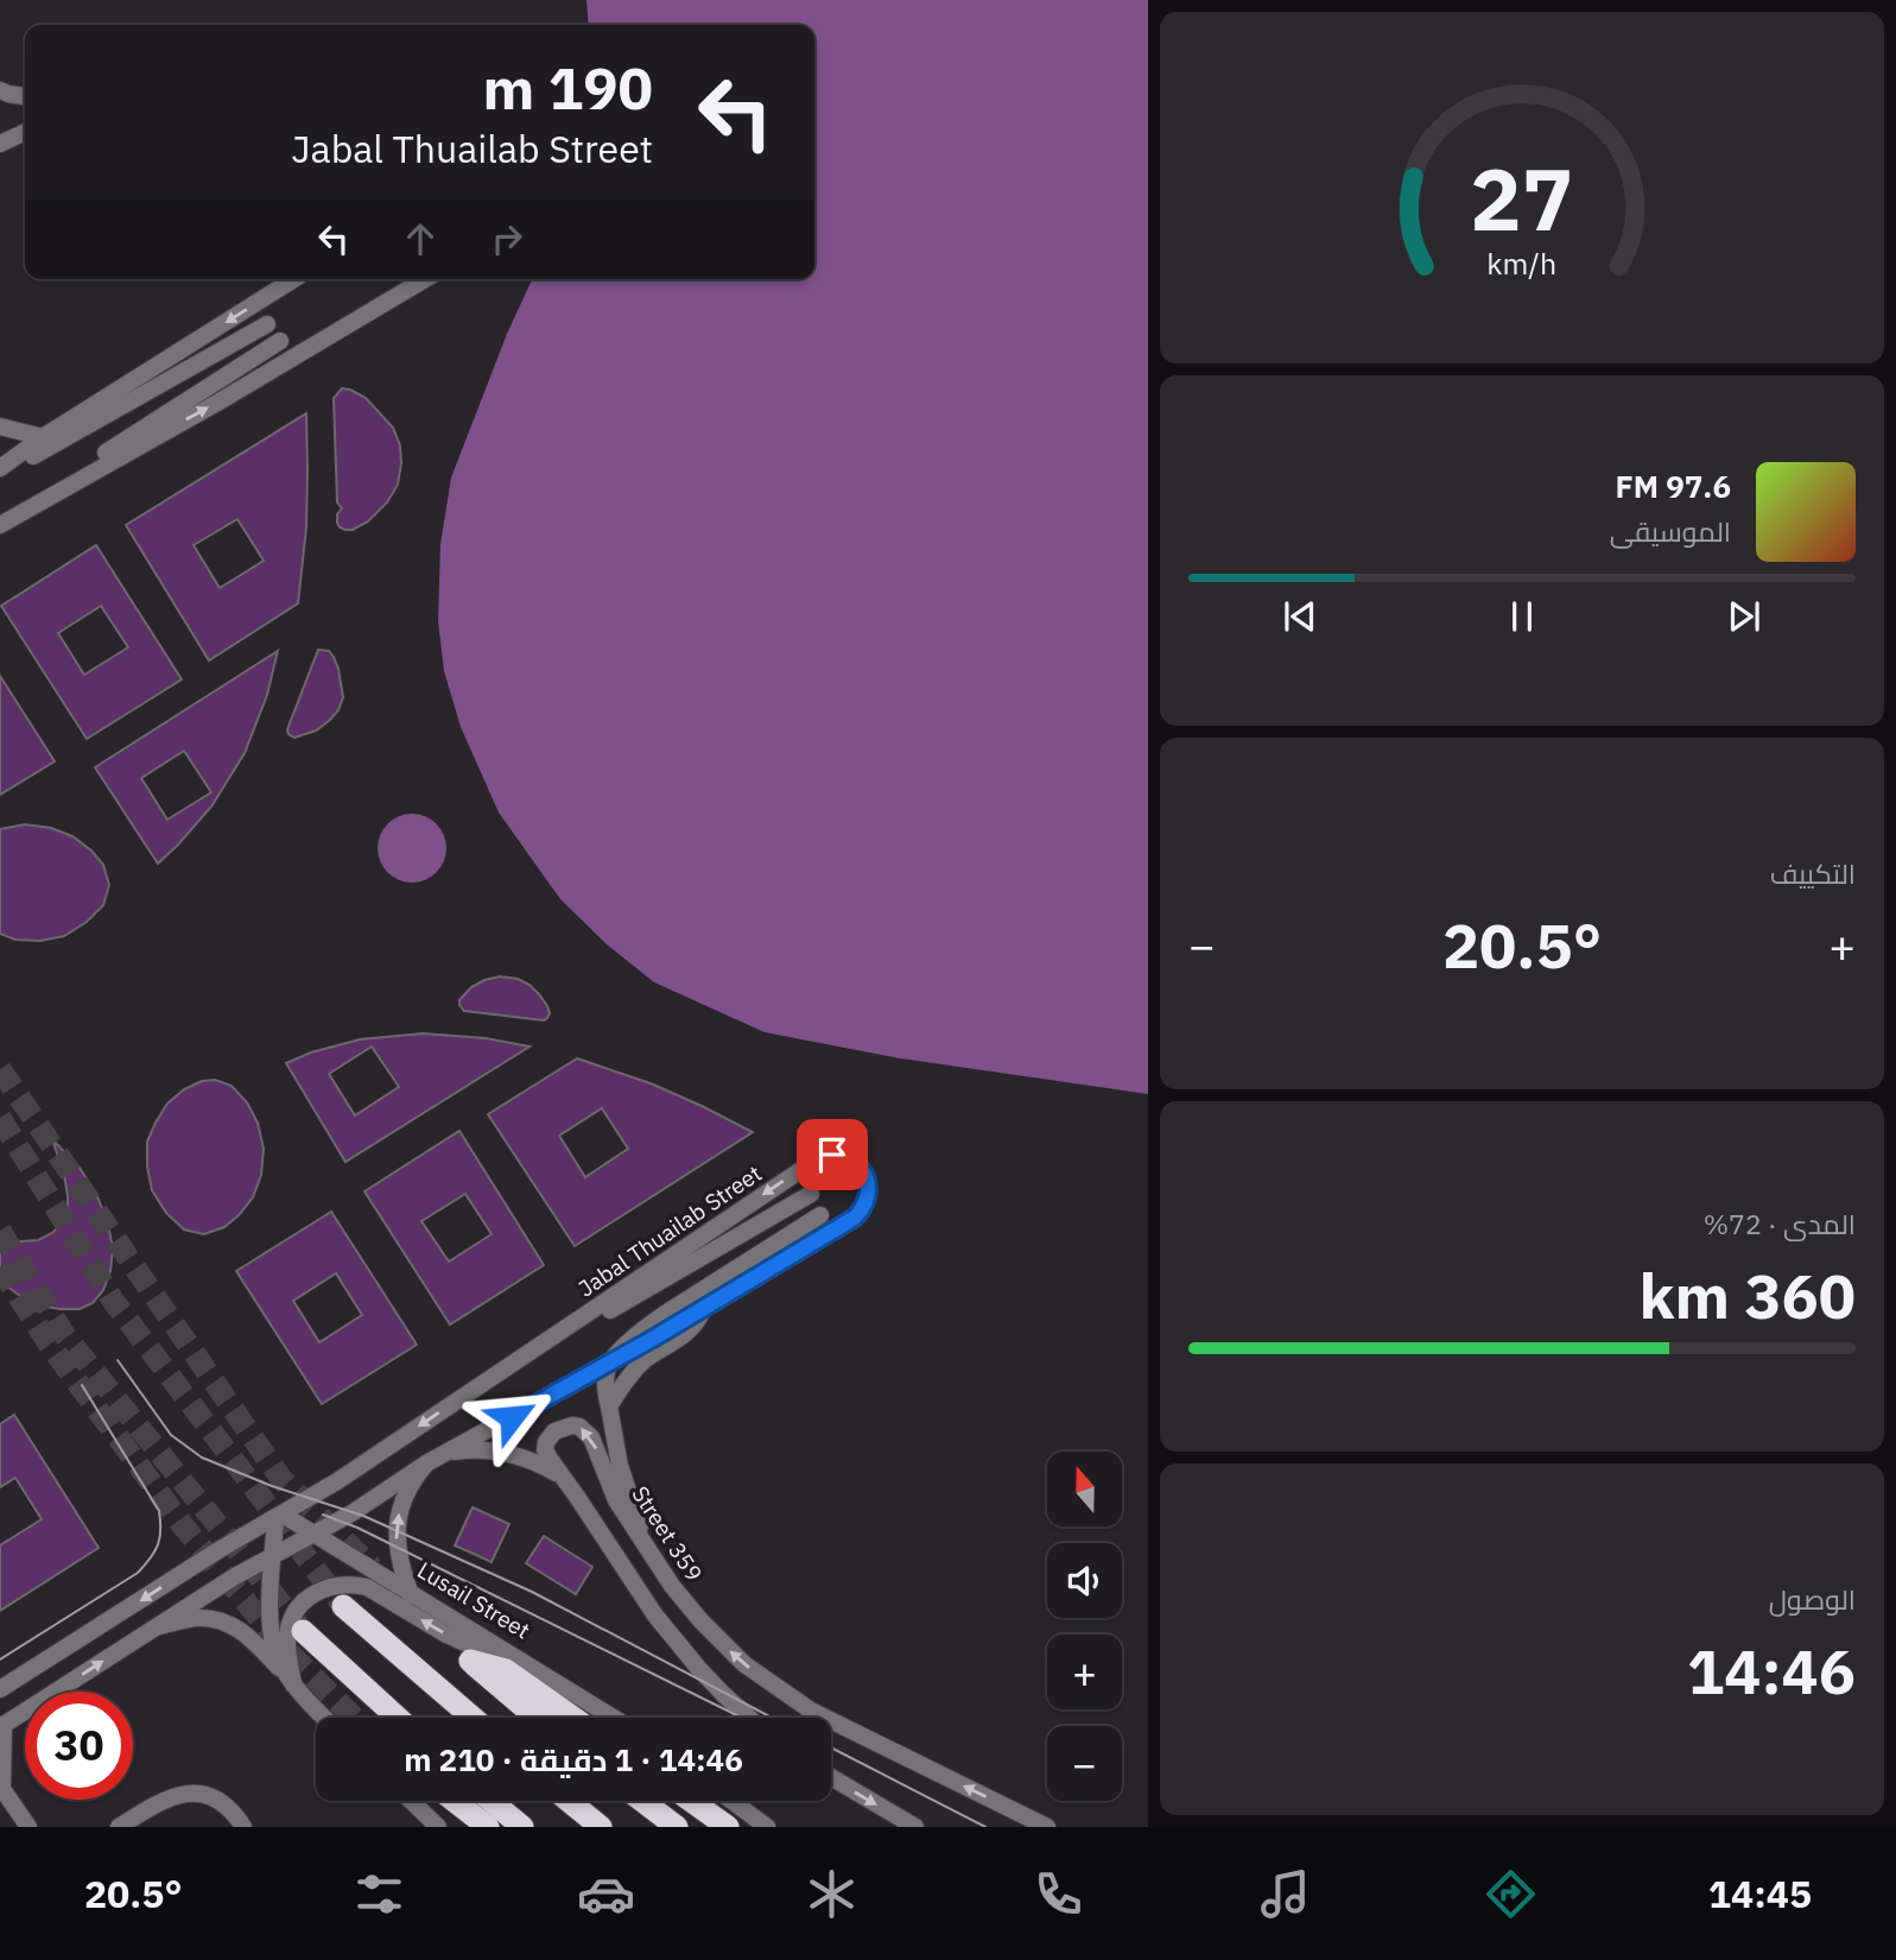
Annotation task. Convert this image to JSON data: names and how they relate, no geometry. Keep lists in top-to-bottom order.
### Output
{
  "streets": {
    "street": ["Jabal Thuailab Street", "Street 359", "Lusail Street"]
  },
  "crossings": [
    ["Jabal Thuailab Street", "Lusail Street"]
  ],
  "north": "top",
  "page": {
    "turn": ["190 m", "Jabal Thuailab Street"],
    "song": ["97.6 FM", "الموسيقى"],
    "tile": [
      "التكييف",
      ["المدى · 72%", "360 km"],
      ["الوصول", "14:46"]
    ],
    "heat": ["−", "20.5°", "+"],
    "map_buttons": ["+", "−"],
    "limit": "30",
    "trip": "14:46 · 1 دقيقة · 210 m",
    "tabs": ["14:45", "20.5°"],
    "gauge": ["27", "km/h"]
  }
}
